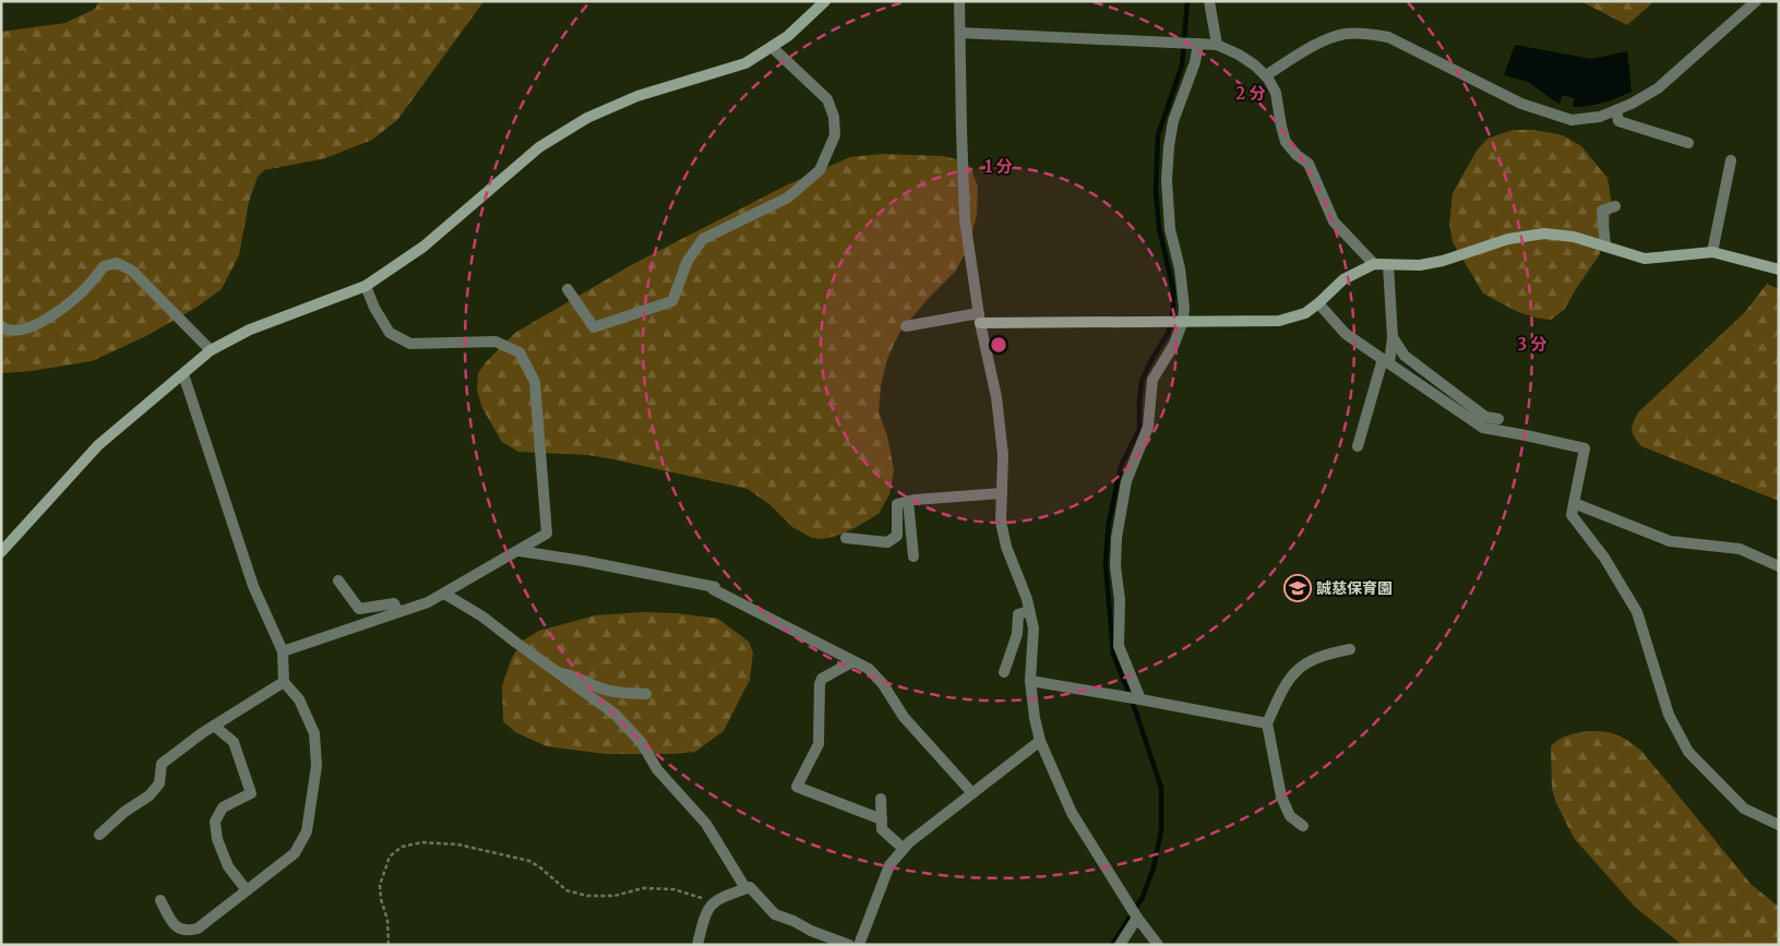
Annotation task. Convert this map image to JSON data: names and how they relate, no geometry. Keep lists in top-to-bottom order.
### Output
{
  "places": {
    "school or university": ["誠慈保育園"]
  },
  "rings": ["2 分", "1 分", "3 分"]
}
